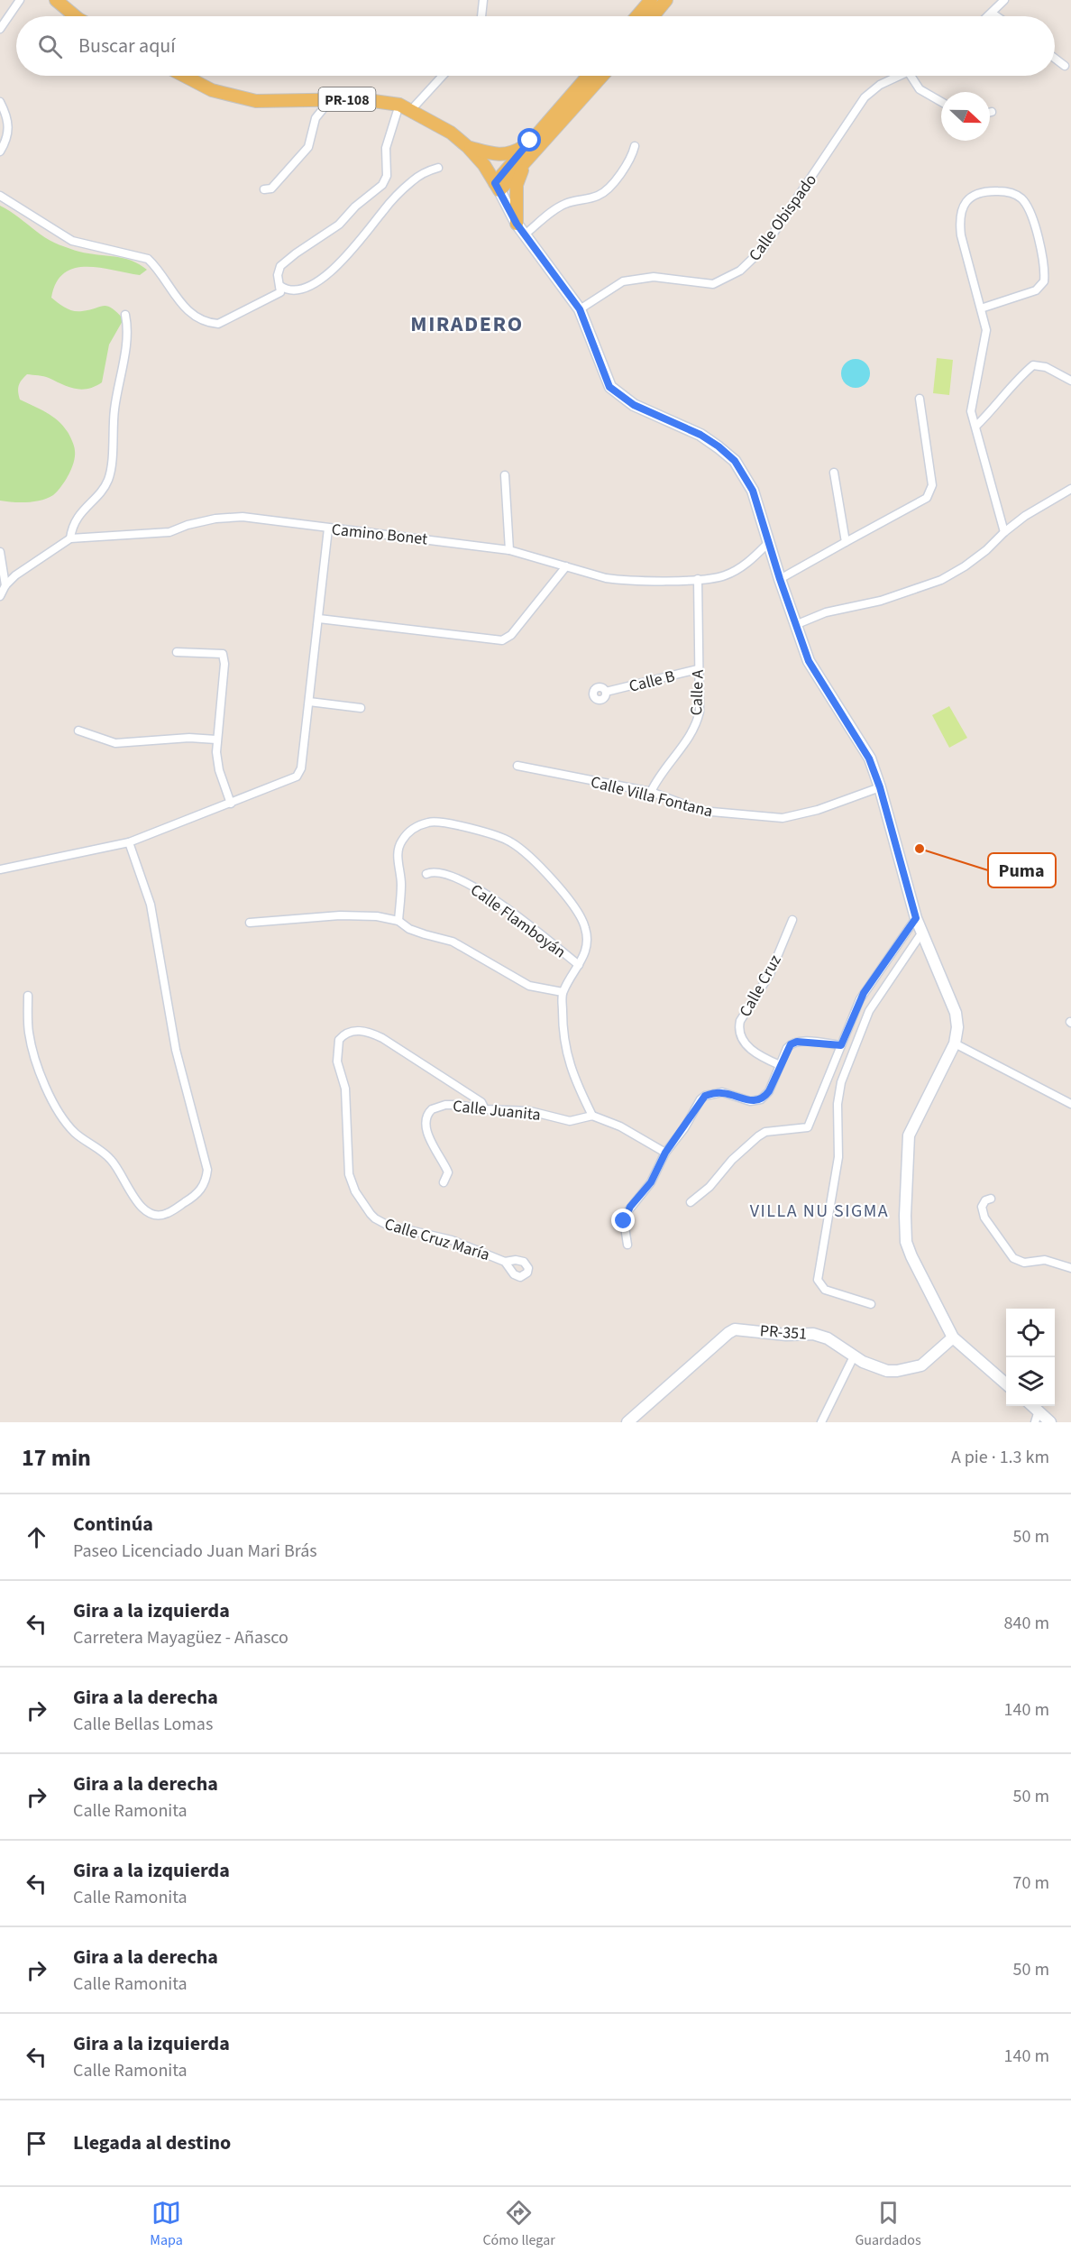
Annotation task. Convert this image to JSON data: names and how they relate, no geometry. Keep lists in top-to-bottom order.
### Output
{
  "streets": {
    "main road": ["PR-108", "PR-351"],
    "street": [
      "Calle Obispado",
      "Camino Bonet",
      "Calle B",
      "Calle A",
      "Calle Villa Fontana",
      "Calle Flamboyán",
      "Calle Cruz",
      "Calle Juanita",
      "Calle Cruz María"
    ]
  },
  "crossings": [
    ["PR-108", "Calle Obispado"],
    ["PR-108", "Camino Bonet"],
    ["PR-108", "Calle Villa Fontana"],
    ["PR-108", "PR-351"],
    ["Camino Bonet", "Calle A"],
    ["Calle B", "Calle A"],
    ["Calle A", "Calle Villa Fontana"],
    ["Calle Juanita", "Calle Cruz María"]
  ],
  "districts": ["MIRADERO", "VILLA NU SIGMA"],
  "places": ["Puma"],
  "north": "right",
  "page": {
    "search": "Buscar aquí",
    "heading": ["17 min", "A pie · 1.3 km"],
    "list": [
      ["Continúa", "Paseo Licenciado Juan Mari Brás", "50 m"],
      ["Gira a la izquierda", "Carretera Mayagüez - Añasco", "840 m"],
      ["Gira a la derecha", "Calle Bellas Lomas", "140 m"],
      ["Gira a la derecha", "Calle Ramonita", "50 m"],
      ["Gira a la izquierda", "Calle Ramonita", "70 m"],
      ["Gira a la derecha", "Calle Ramonita", "50 m"],
      ["Gira a la izquierda", "Calle Ramonita", "140 m"],
      "Llegada al destino"
    ],
    "nav": ["Mapa", "Cómo llegar", "Guardados"]
  }
}
